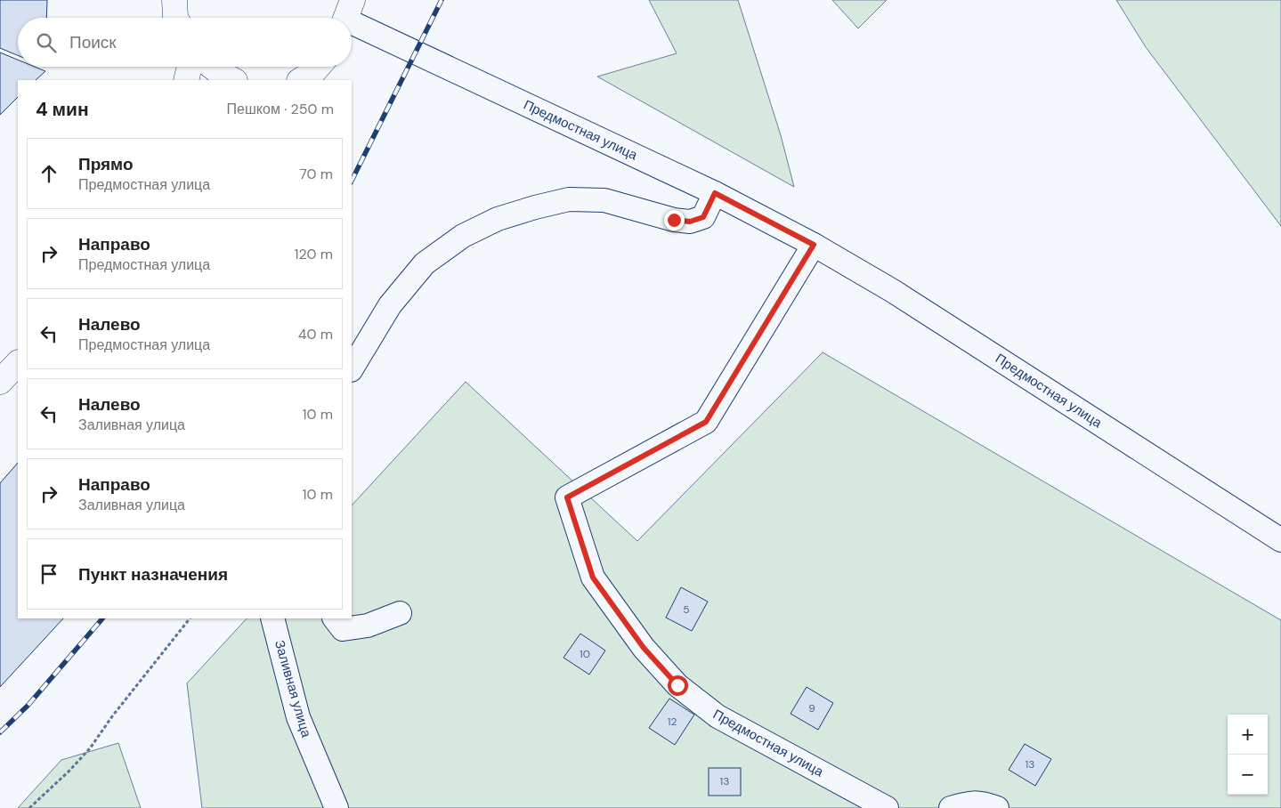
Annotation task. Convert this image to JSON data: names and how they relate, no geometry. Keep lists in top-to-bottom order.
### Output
{
  "streets": {
    "street": ["Предмостная улица", "Заливная улица"]
  },
  "house_numbers": [
    "5",
    "10",
    "9",
    "12",
    "13",
    "13"
  ],
  "page": {
    "search": "Поиск",
    "heading": ["4 мин", "Пешком · 250 m"],
    "list": [
      ["Прямо", "Предмостная улица", "70 m"],
      ["Направо", "Предмостная улица", "120 m"],
      ["Налево", "Предмостная улица", "40 m"],
      ["Налево", "Заливная улица", "10 m"],
      ["Направо", "Заливная улица", "10 m"],
      "Пункт назначения"
    ],
    "map_buttons": ["+", "−"]
  }
}
